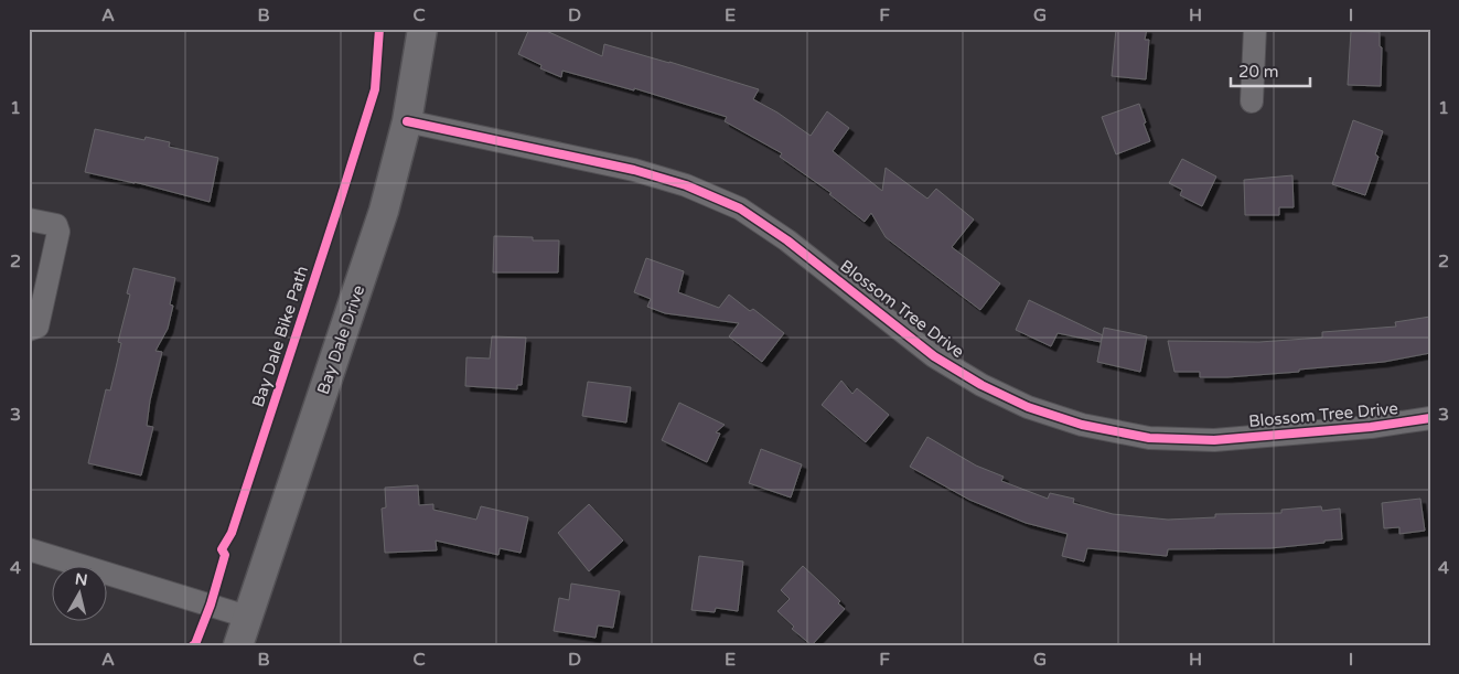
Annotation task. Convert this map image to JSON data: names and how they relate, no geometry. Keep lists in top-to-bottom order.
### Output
{
  "streets": {
    "street": ["Blossom Tree Drive", "Bay Dale Drive"],
    "cycle path": ["Bay Dale Bike Path"]
  },
  "crossings": [
    ["Blossom Tree Drive", "Bay Dale Drive"]
  ],
  "scale_bar": "20 m",
  "north": "top",
  "grid": {
    "columns": [
      "A",
      "B",
      "C",
      "D",
      "E",
      "F",
      "G",
      "H",
      "I"
    ],
    "rows": [
      "1",
      "2",
      "3",
      "4"
    ]
  }
}
